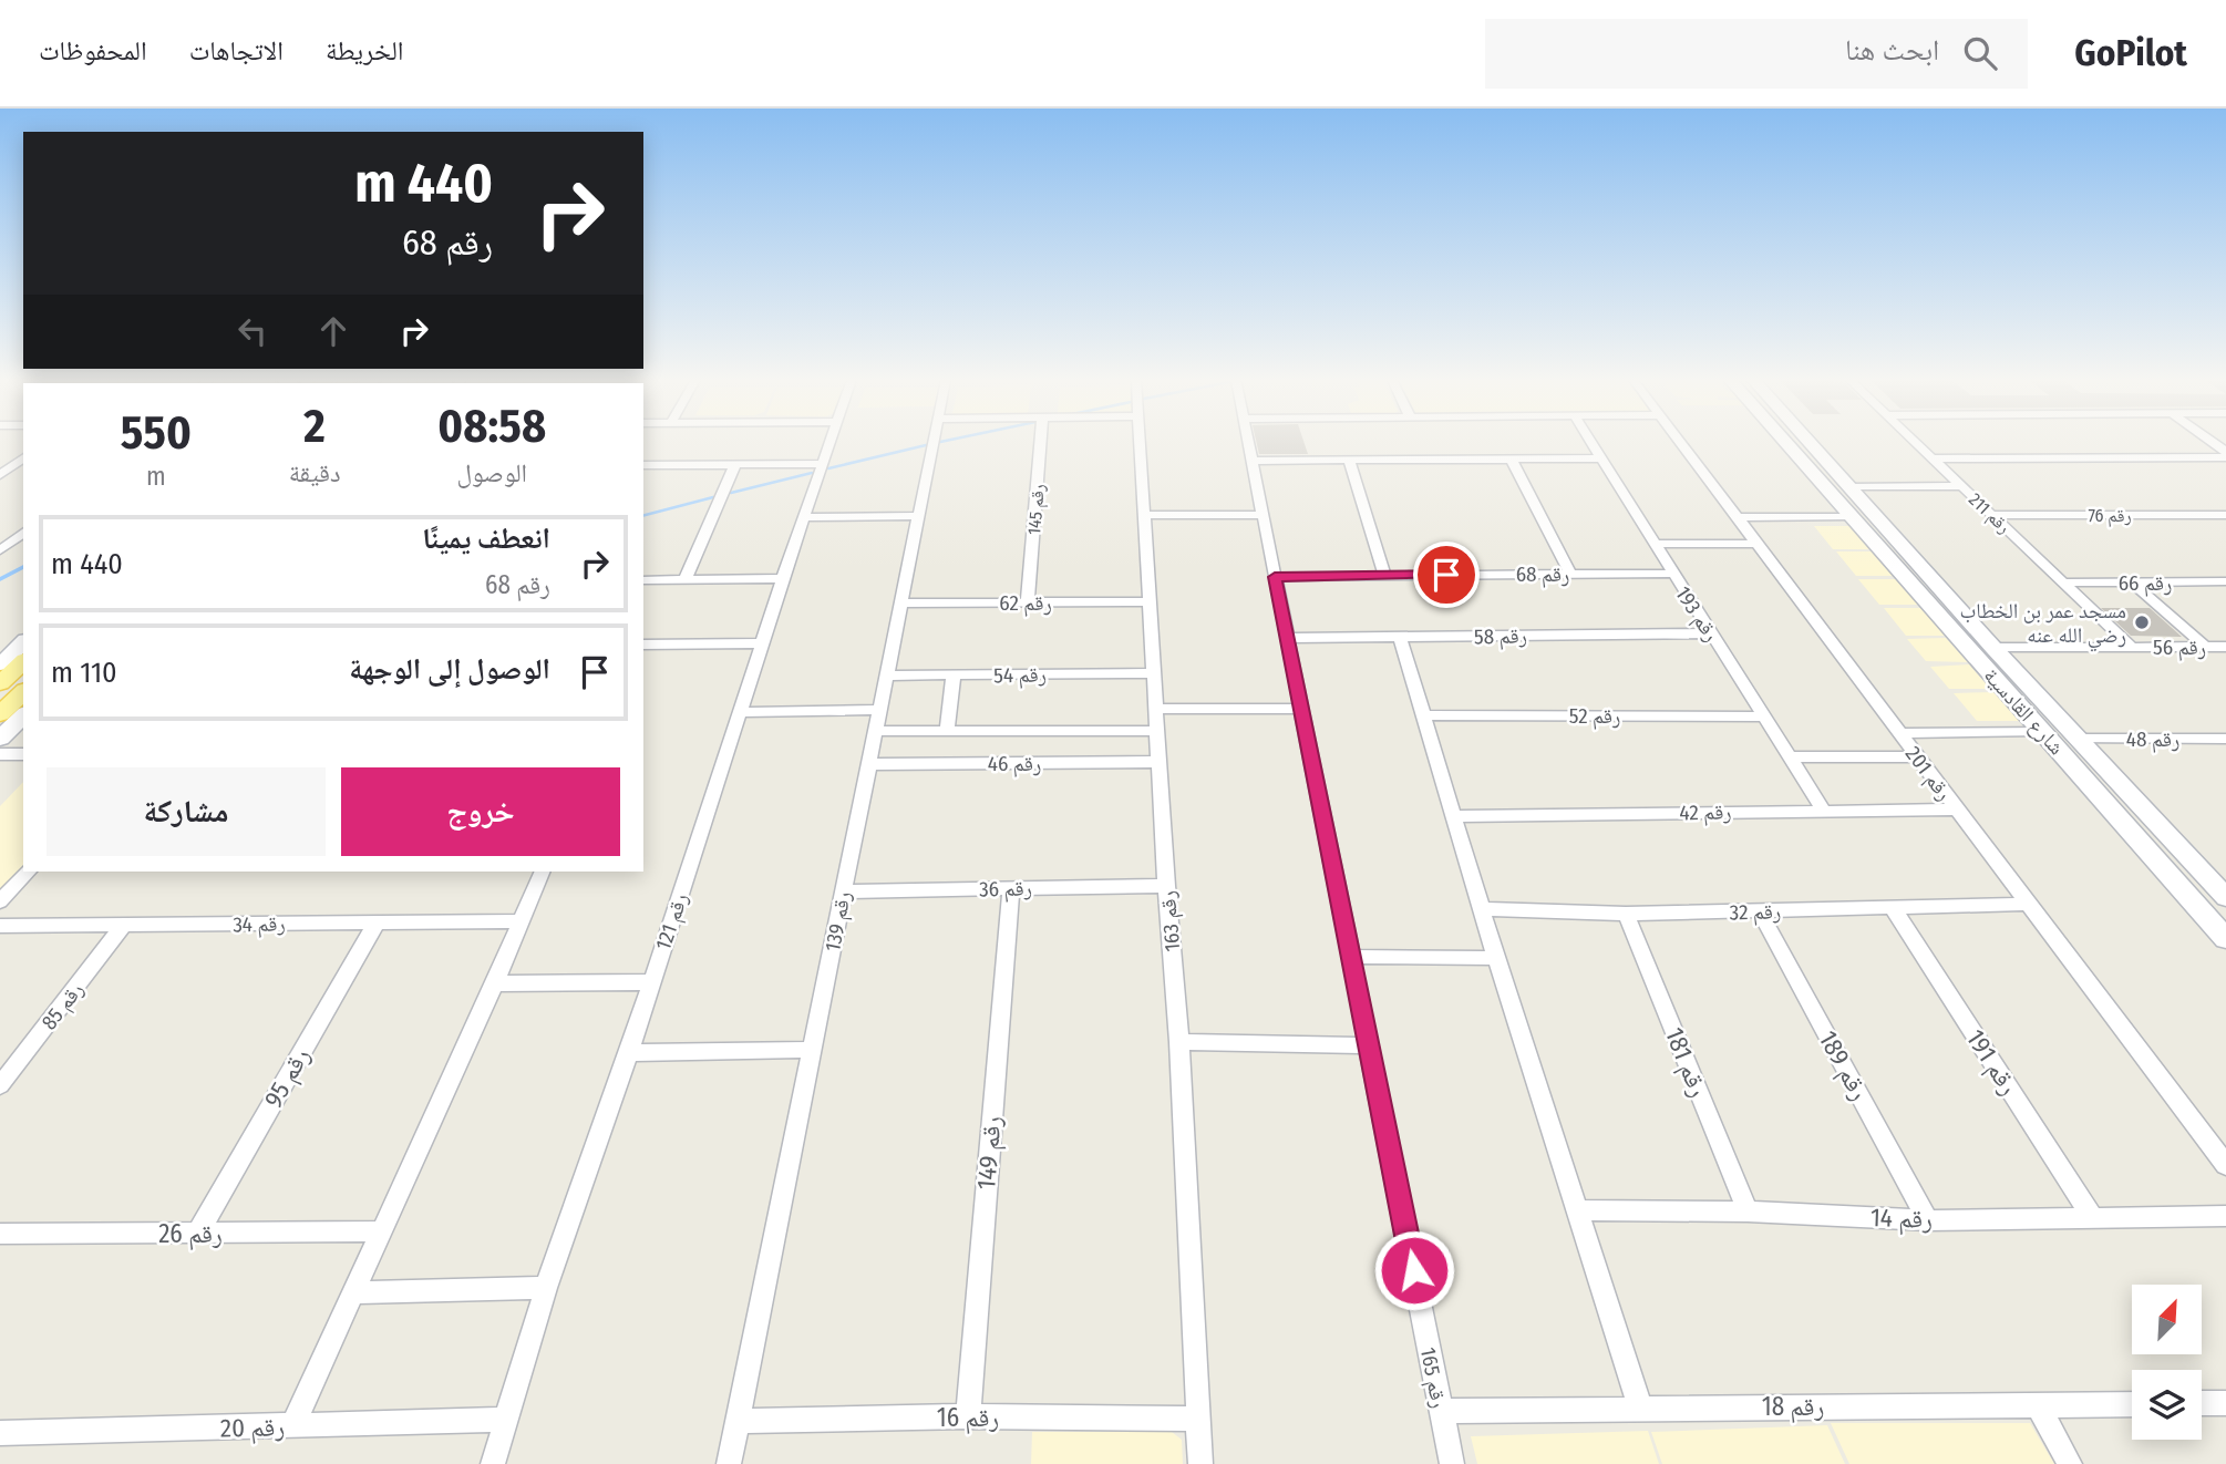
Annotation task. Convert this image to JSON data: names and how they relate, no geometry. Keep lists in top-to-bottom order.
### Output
{
  "streets": {
    "street": [
      "رقم 145",
      "رقم 211",
      "رقم 76",
      "رقم 68",
      "رقم 66",
      "رقم 62",
      "رقم 193",
      "رقم 58",
      "رقم 56",
      "رقم 54",
      "شارع القادسية",
      "رقم 52",
      "رقم 48",
      "رقم 46",
      "رقم 201",
      "رقم 42",
      "رقم 36",
      "رقم 32",
      "رقم 121",
      "رقم 139",
      "رقم 163",
      "رقم 34",
      "رقم 85",
      "رقم 181",
      "رقم 191",
      "رقم 189",
      "رقم 95",
      "رقم 149",
      "رقم 14",
      "رقم 26",
      "رقم 165",
      "رقم 18",
      "رقم 16",
      "رقم 20"
    ]
  },
  "crossings": [
    ["رقم 145", "رقم 62"],
    ["رقم 211", "رقم 76"],
    ["رقم 211", "رقم 66"],
    ["رقم 211", "رقم 56"],
    ["رقم 68", "رقم 193"],
    ["رقم 68", "رقم 165"],
    ["رقم 62", "رقم 139"],
    ["رقم 62", "رقم 163"],
    ["رقم 193", "رقم 58"],
    ["رقم 193", "رقم 52"],
    ["رقم 193", "رقم 42"],
    ["رقم 58", "رقم 165"],
    ["رقم 56", "شارع القادسية"],
    ["رقم 54", "رقم 139"],
    ["رقم 54", "رقم 163"],
    ["شارع القادسية", "رقم 48"],
    ["رقم 46", "رقم 139"],
    ["رقم 46", "رقم 163"],
    ["رقم 201", "رقم 42"],
    ["رقم 201", "رقم 32"],
    ["رقم 36", "رقم 139"],
    ["رقم 36", "رقم 163"],
    ["رقم 36", "رقم 149"],
    ["رقم 32", "رقم 181"],
    ["رقم 32", "رقم 191"],
    ["رقم 32", "رقم 189"],
    ["رقم 121", "رقم 20"],
    ["رقم 139", "رقم 16"],
    ["رقم 163", "رقم 16"],
    ["رقم 34", "رقم 85"],
    ["رقم 34", "رقم 95"],
    ["رقم 181", "رقم 14"],
    ["رقم 191", "رقم 14"],
    ["رقم 189", "رقم 14"],
    ["رقم 95", "رقم 26"],
    ["رقم 149", "رقم 16"],
    ["رقم 165", "رقم 18"]
  ],
  "places": ["مسجد عمر بن الخطاب رضي الله عنه"],
  "north": "top right",
  "page": {
    "header": "GoPilot",
    "search": "ابحث هنا",
    "nav": ["الخريطة", "الاتجاهات", "المحفوظات"],
    "turn": ["440 m", "رقم 68"],
    "eta": [
      "08:58",
      "الوصول",
      "2",
      "دقيقة",
      "550",
      "m"
    ],
    "list": [
      {
        "name": "انعطف يمينًا",
        "note": "رقم 68",
        "value": "440 m"
      },
      {
        "name": "الوصول إلى الوجهة",
        "value": "110 m"
      }
    ],
    "buttons": ["خروج", "مشاركة"]
  }
}
